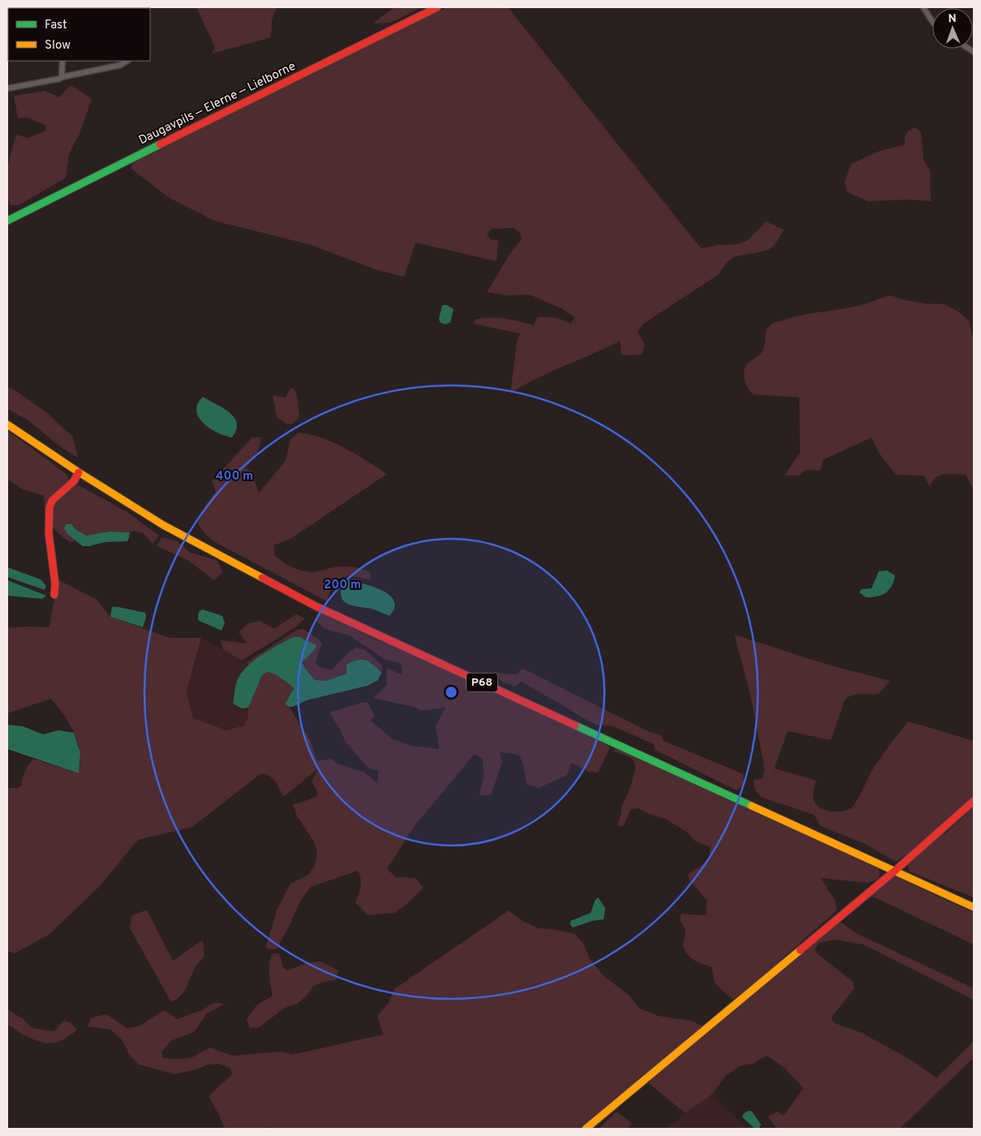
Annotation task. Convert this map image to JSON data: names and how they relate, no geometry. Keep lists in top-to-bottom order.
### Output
{
  "streets": {
    "main road": ["Daugavpils — Elerne — Lielborne", "P68"]
  },
  "legend": ["Fast", "Slow"],
  "north": "top",
  "rings": ["400 m", "200 m"]
}
